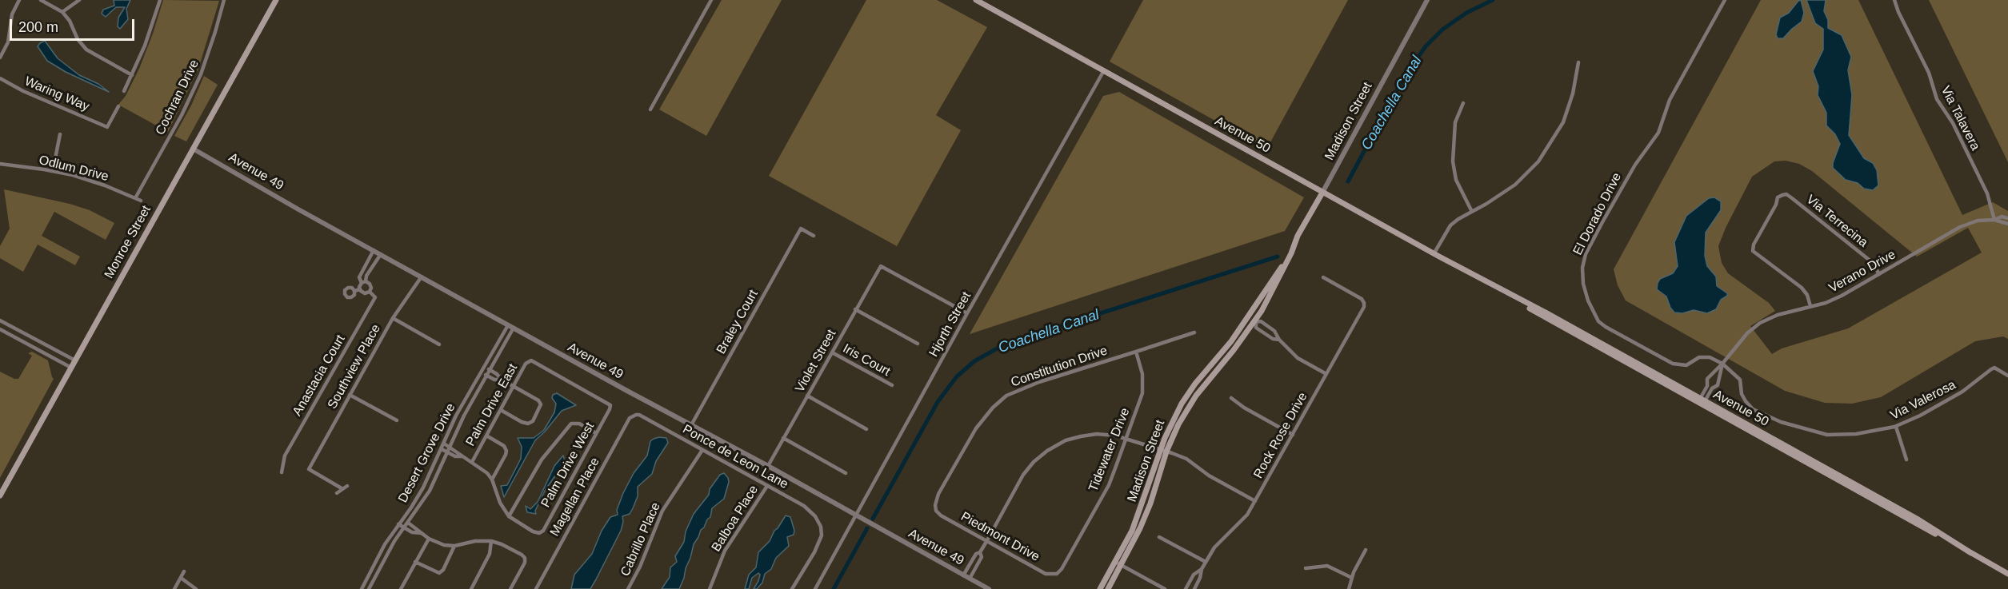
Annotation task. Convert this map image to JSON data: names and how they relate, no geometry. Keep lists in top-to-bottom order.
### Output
{
  "streets": {
    "main road": ["Madison Street", "Avenue 50", "Monroe Street"],
    "street": [
      "Waring Way",
      "Cochran Drive",
      "Via Talavera",
      "Odlum Drive",
      "Avenue 49",
      "El Dorado Drive",
      "Via Terrecina",
      "Verano Drive",
      "Braley Court",
      "Hjorth Street",
      "Iris Court",
      "Violet Street",
      "Southview Place",
      "Constitution Drive",
      "Anastacia Court",
      "Via Valerosa",
      "Palm Drive East",
      "Rock Rose Drive",
      "Tidewater Drive",
      "Desert Grove Drive",
      "Ponce de Leon Lane",
      "Palm Drive West",
      "Magellan Place",
      "Balboa Place",
      "Piedmont Drive",
      "Cabrillo Place"
    ]
  },
  "crossings": [
    ["Cochran Drive", "Odlum Drive"],
    ["Via Talavera", "Verano Drive"],
    ["Madison Street", "Avenue 50"],
    ["Avenue 50", "Verano Drive"],
    ["Avenue 50", "Hjorth Street"],
    ["Avenue 49", "Monroe Street"],
    ["Avenue 49", "Braley Court"],
    ["Avenue 49", "Hjorth Street"],
    ["Avenue 49", "Violet Street"],
    ["Avenue 49", "Southview Place"],
    ["Avenue 49", "Desert Grove Drive"],
    ["El Dorado Drive", "Verano Drive"],
    ["El Dorado Drive", "Via Valerosa"],
    ["Via Terrecina", "Verano Drive"],
    ["Verano Drive", "Via Valerosa"],
    ["Hjorth Street", "Violet Street"],
    ["Iris Court", "Violet Street"],
    ["Constitution Drive", "Tidewater Drive"],
    ["Constitution Drive", "Piedmont Drive"],
    ["Palm Drive East", "Palm Drive West"],
    ["Tidewater Drive", "Piedmont Drive"],
    ["Ponce de Leon Lane", "Magellan Place"],
    ["Ponce de Leon Lane", "Balboa Place"],
    ["Ponce de Leon Lane", "Cabrillo Place"]
  ],
  "water": ["Coachella Canal"],
  "scale_bar": "200 m"
}
